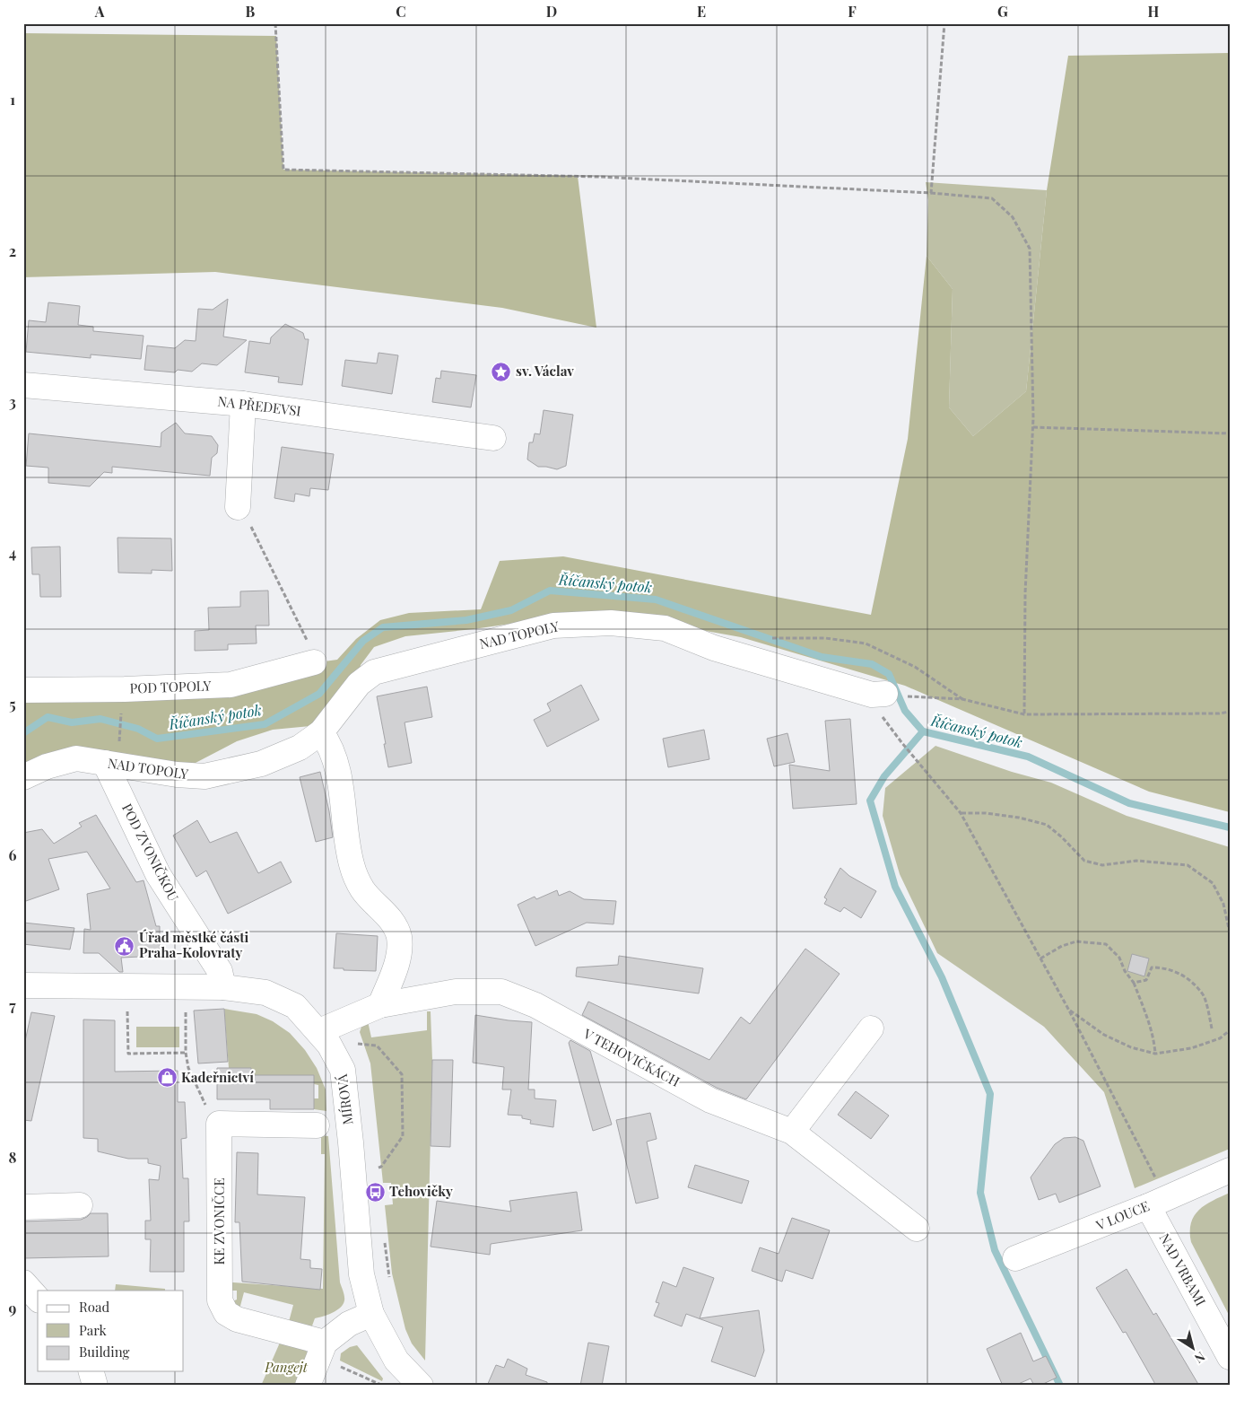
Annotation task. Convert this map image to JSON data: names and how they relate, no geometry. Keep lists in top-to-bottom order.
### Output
{
  "streets": {
    "street": [
      "NA PŘEDEVSI",
      "NAD TOPOLY",
      "POD TOPOLY",
      "POD ZVONIČKOU",
      "V TEHOVIČKÁCH",
      "MÍROVÁ",
      "V LOUCE",
      "KE ZVONIČCE",
      "NAD VRBAMI"
    ]
  },
  "crossings": [
    ["NAD TOPOLY", "POD ZVONIČKOU"],
    ["POD ZVONIČKOU", "MÍROVÁ"],
    ["V TEHOVIČKÁCH", "MÍROVÁ"],
    ["V LOUCE", "NAD VRBAMI"]
  ],
  "water": ["Říčanský potok"],
  "parks": ["Pangejt"],
  "places": {
    "place": ["sv. Václav"],
    "public building": ["Úřad městké části Praha-Kolovraty"],
    "shop": ["Kadeřnictví"],
    "bus stop": ["Tehovičky"]
  },
  "legend": ["Road", "Park", "Building"],
  "north": "bottom right",
  "grid": {
    "columns": [
      "A",
      "B",
      "C",
      "D",
      "E",
      "F",
      "G",
      "H"
    ],
    "rows": [
      "1",
      "2",
      "3",
      "4",
      "5",
      "6",
      "7",
      "8",
      "9"
    ]
  }
}
